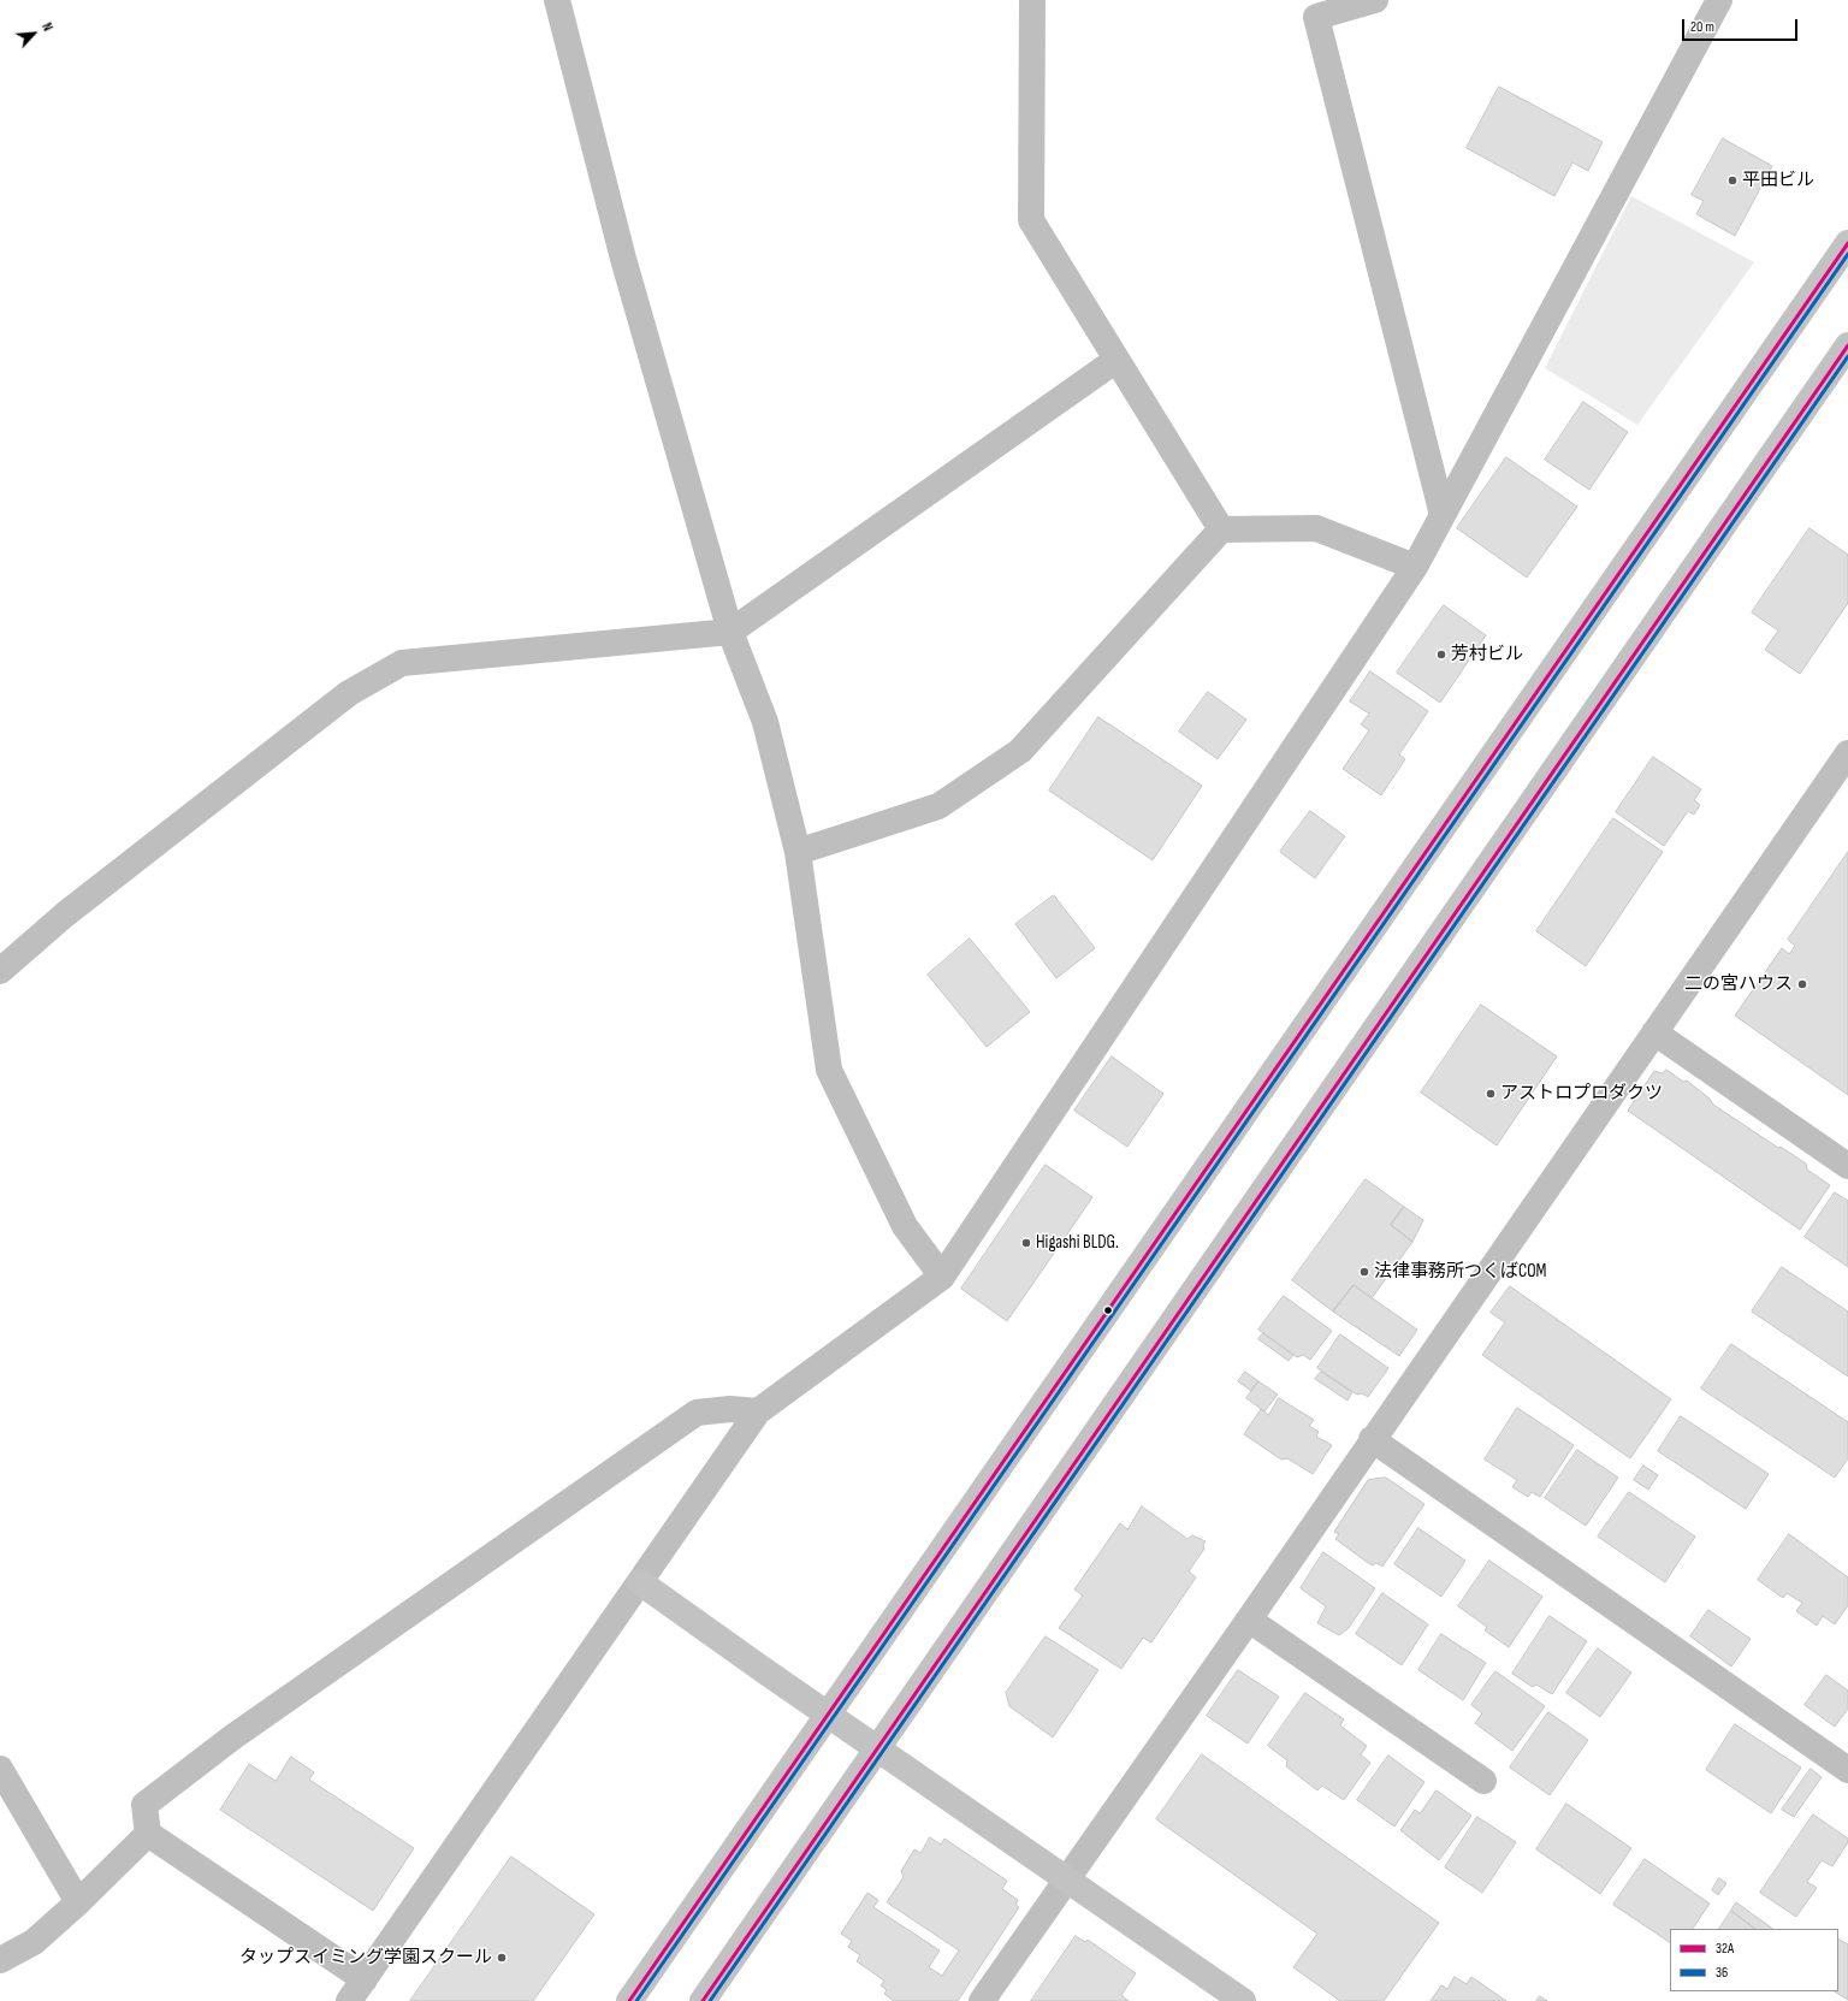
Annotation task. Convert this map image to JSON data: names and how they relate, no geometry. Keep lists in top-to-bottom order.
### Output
{
  "places": [
    "平田ビル",
    "芳村ビル",
    "二の宮ハウス",
    "アストロプロダクツ",
    "Higashi BLDG.",
    "法律事務所つくばCOM",
    "タップスイミング学園スクール"
  ],
  "lines": ["transit line 32A", "transit line 36"],
  "legend": ["32A", "36"],
  "scale_bar": "20 m",
  "north": "top right"
}
